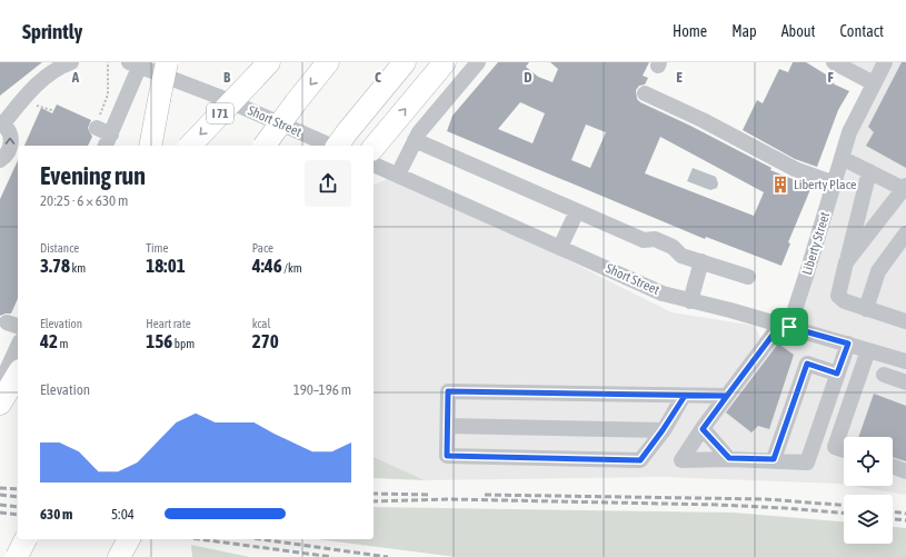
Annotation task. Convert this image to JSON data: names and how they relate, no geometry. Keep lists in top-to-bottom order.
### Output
{
  "streets": {
    "highway": ["I 71"],
    "street": ["Short Street", "Liberty Street"]
  },
  "crossings": [
    ["Short Street", "Liberty Street"]
  ],
  "places": {
    "building": ["Liberty Place"]
  },
  "page": {
    "header": "Sprintly",
    "nav": [
      "Home",
      "Map",
      "About",
      "Contact"
    ],
    "heading": ["Evening run", "20:25 · 6 × 630 m"],
    "stats": [
      ["Distance", "3.78 km"],
      ["Time", "18:01"],
      ["Pace", "4:46 /km"],
      ["Elevation", "42 m"],
      ["Heart rate", "156 bpm"],
      ["kcal", "270"]
    ],
    "chart": ["Elevation", "190–196 m"],
    "list": [
      {
        "name": "630 m",
        "note": "5:04"
      }
    ]
  },
  "grid": {
    "columns": [
      "A",
      "B",
      "C",
      "D",
      "E",
      "F"
    ]
  }
}
